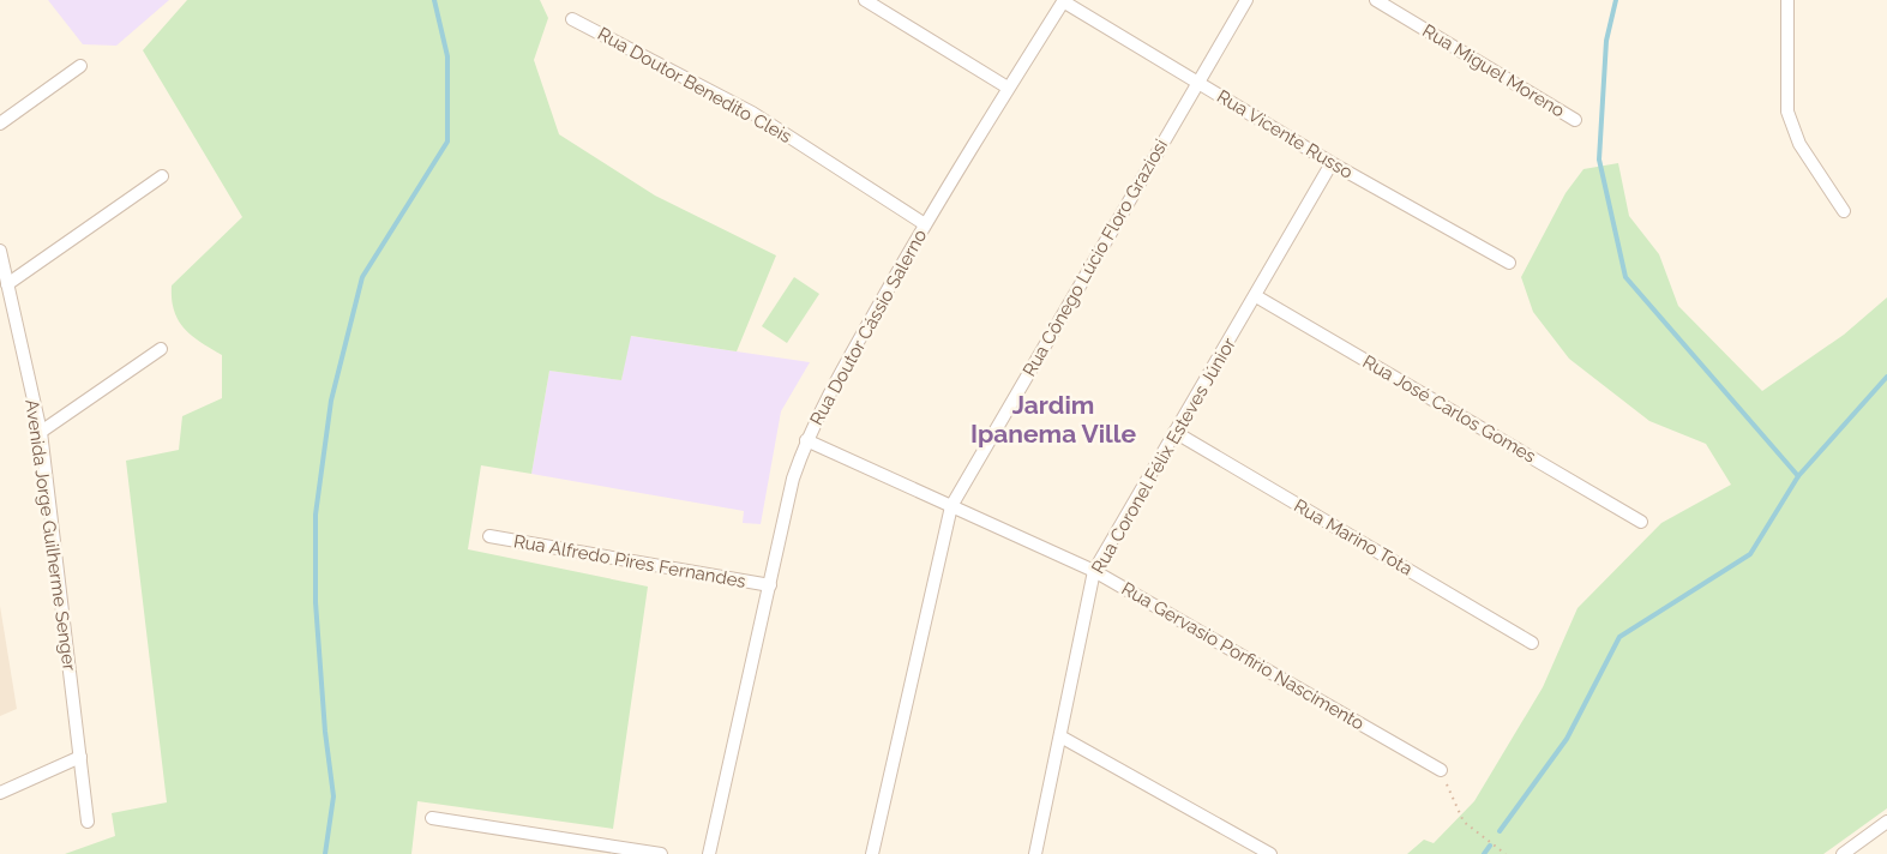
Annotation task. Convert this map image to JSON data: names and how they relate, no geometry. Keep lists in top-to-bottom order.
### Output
{
  "streets": {
    "street": [
      "Rua Miguel Moreno",
      "Rua Doutor Benedito Cleis",
      "Rua Vicente Russo",
      "Rua Cônego Lúcio Floro Graziosi",
      "Rua Doutor Cássio Salerno",
      "Rua José Carlos Gomes",
      "Rua Coronel Félix Esteves Júnior",
      "Avenida Jorge Guilherme Senger",
      "Rua Marino Tota",
      "Rua Alfredo Pires Fernandes",
      "Rua Gervasio Porfirio Nascimento"
    ]
  },
  "crossings": [
    ["Rua Doutor Benedito Cleis", "Rua Doutor Cássio Salerno"],
    ["Rua Vicente Russo", "Rua Cônego Lúcio Floro Graziosi"],
    ["Rua Vicente Russo", "Rua Doutor Cássio Salerno"],
    ["Rua Vicente Russo", "Rua Coronel Félix Esteves Júnior"],
    ["Rua Cônego Lúcio Floro Graziosi", "Rua Gervasio Porfirio Nascimento"],
    ["Rua Doutor Cássio Salerno", "Rua Alfredo Pires Fernandes"],
    ["Rua Doutor Cássio Salerno", "Rua Gervasio Porfirio Nascimento"],
    ["Rua José Carlos Gomes", "Rua Coronel Félix Esteves Júnior"],
    ["Rua Coronel Félix Esteves Júnior", "Rua Marino Tota"],
    ["Rua Coronel Félix Esteves Júnior", "Rua Gervasio Porfirio Nascimento"]
  ],
  "districts": ["Jardim Ipanema Ville"]
}
